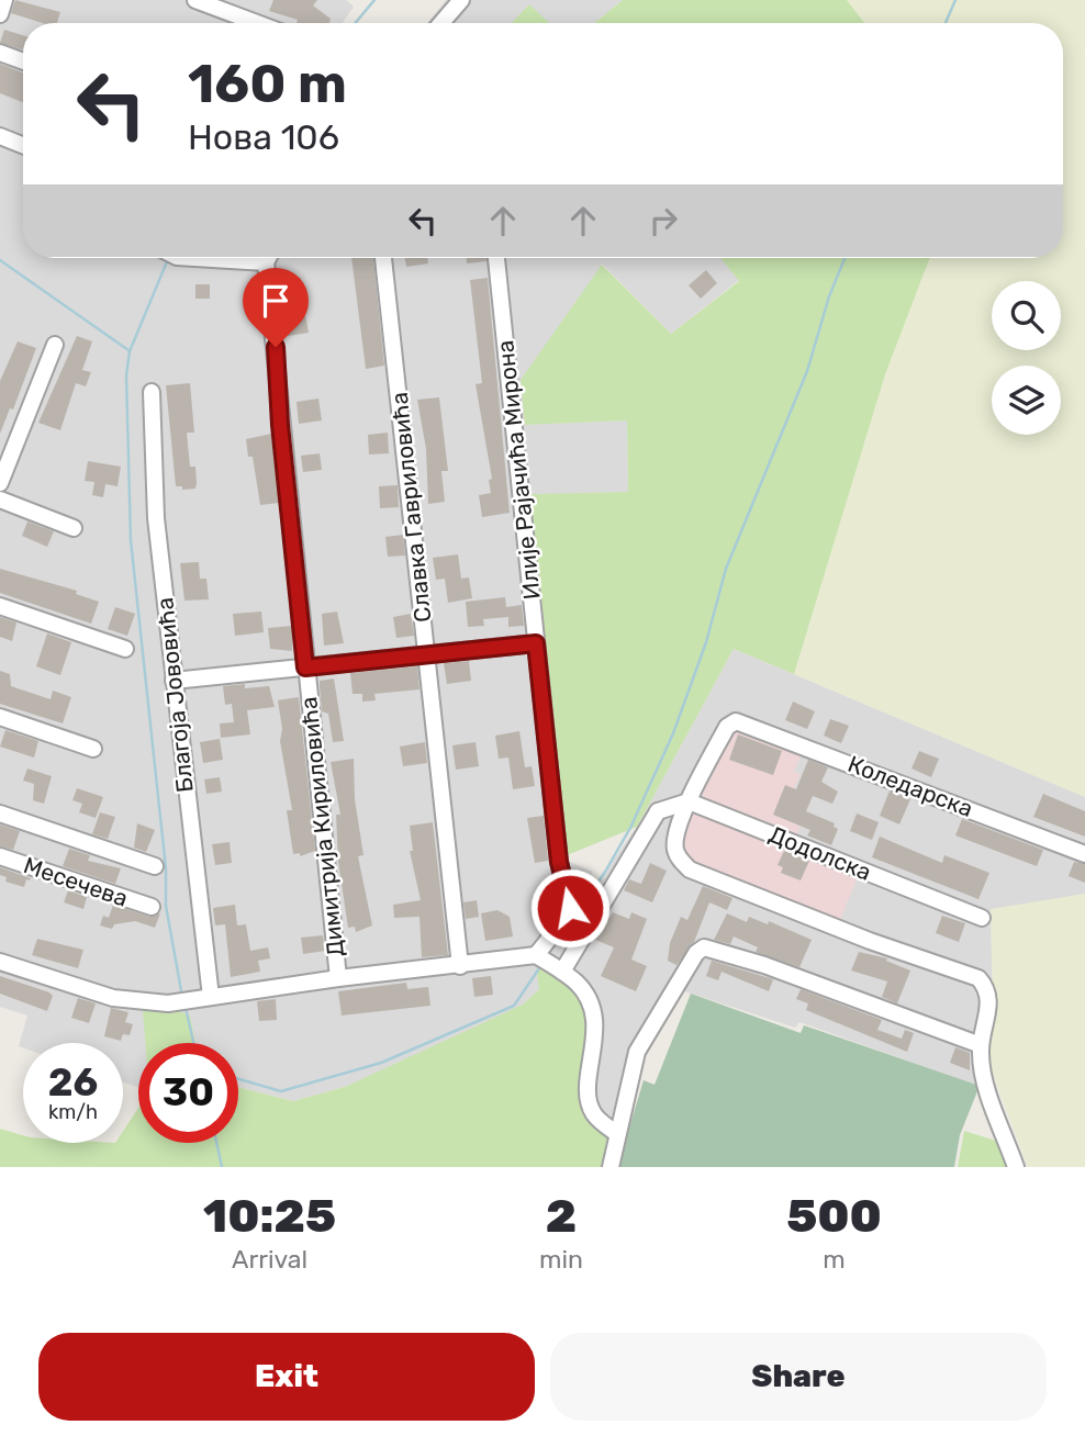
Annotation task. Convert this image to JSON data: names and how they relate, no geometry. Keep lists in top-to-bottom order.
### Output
{
  "streets": {
    "street": [
      "Илије Рајачића Мирона",
      "Славка Гавриловића",
      "Благоја Јововића",
      "Коледарска",
      "Димитрија Кириловића",
      "Додолска",
      "Месечева"
    ]
  },
  "crossings": [
    ["Коледарска", "Додолска"]
  ],
  "page": {
    "turn": ["160 m", "Нова 106"],
    "speed": "26 km/h",
    "limit": "30",
    "eta": [
      "10:25",
      "Arrival",
      "2",
      "min",
      "500",
      "m"
    ],
    "buttons": ["Exit", "Share"]
  }
}
